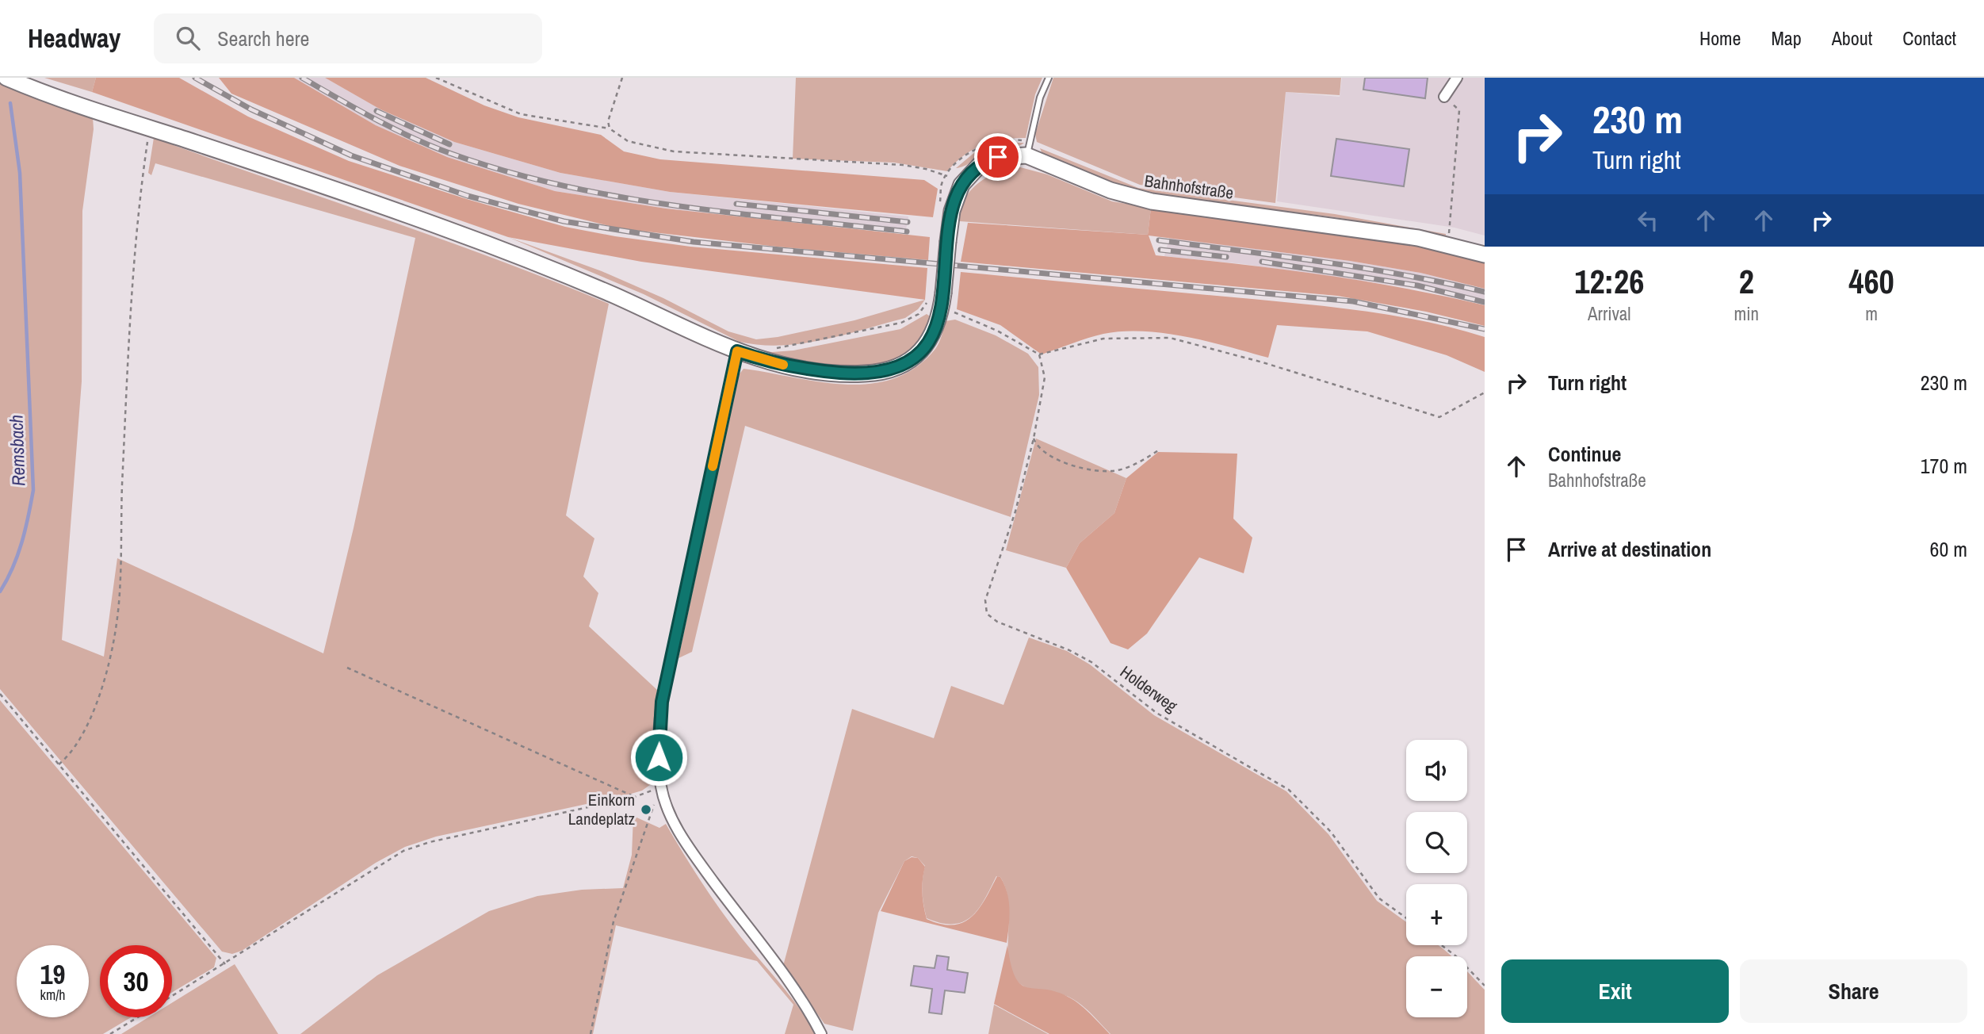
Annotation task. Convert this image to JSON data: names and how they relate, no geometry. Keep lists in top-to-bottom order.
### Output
{
  "streets": {
    "main road": ["Bahnhofstraße"],
    "path": ["Holderweg"]
  },
  "water": ["Remsbach"],
  "places": ["Einkorn Landeplatz"],
  "page": {
    "header": "Headway",
    "search": "Search here",
    "nav": [
      "Home",
      "Map",
      "About",
      "Contact"
    ],
    "turn": ["230 m", "Turn right"],
    "eta": [
      "12:26",
      "Arrival",
      "2",
      "min",
      "460",
      "m"
    ],
    "list": [
      {
        "name": "Turn right",
        "value": "230 m"
      },
      {
        "name": "Continue",
        "note": "Bahnhofstraße",
        "value": "170 m"
      },
      {
        "name": "Arrive at destination",
        "value": "60 m"
      }
    ],
    "map_buttons": ["+", "−"],
    "speed": "19 km/h",
    "limit": "30",
    "buttons": ["Exit", "Share"]
  }
}
